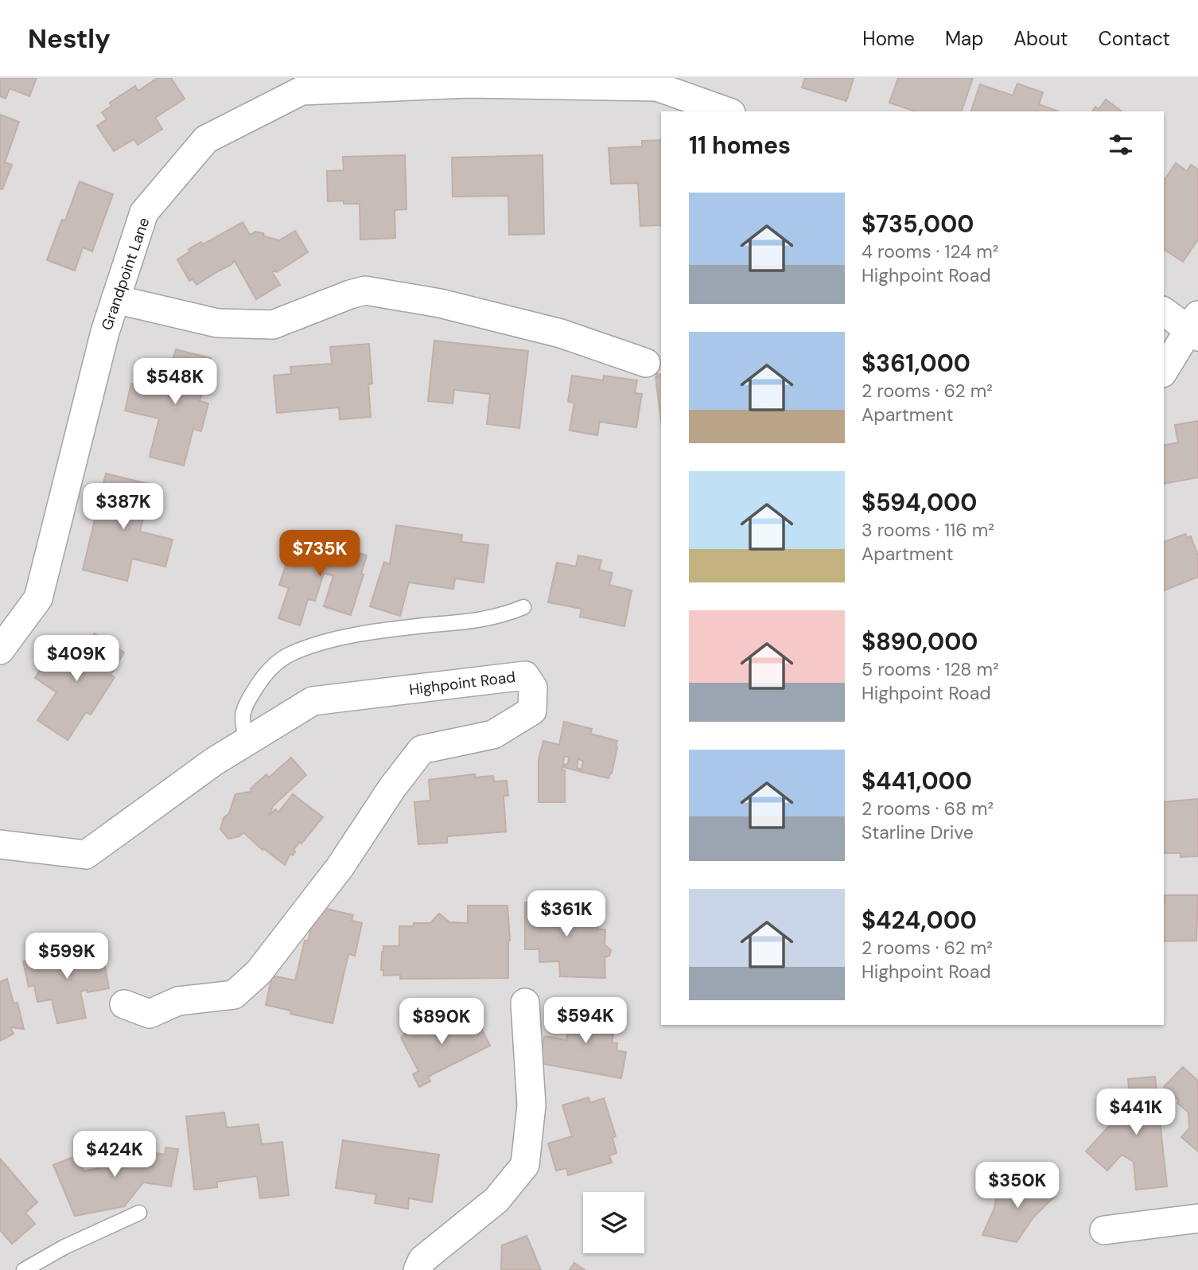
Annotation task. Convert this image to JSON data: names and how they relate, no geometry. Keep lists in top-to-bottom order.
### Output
{
  "streets": {
    "street": ["Grandpoint Lane", "Highpoint Road"]
  },
  "page": {
    "header": "Nestly",
    "nav": [
      "Home",
      "Map",
      "About",
      "Contact"
    ],
    "heading": "11 homes",
    "list": [
      {
        "name": "$735,000",
        "note": "4 rooms · 124 m² · Highpoint Road"
      },
      {
        "name": "$361,000",
        "note": "2 rooms · 62 m² · Apartment"
      },
      {
        "name": "$594,000",
        "note": "3 rooms · 116 m² · Apartment"
      },
      {
        "name": "$890,000",
        "note": "5 rooms · 128 m² · Highpoint Road"
      },
      {
        "name": "$441,000",
        "note": "2 rooms · 68 m² · Starline Drive"
      },
      {
        "name": "$424,000",
        "note": "2 rooms · 62 m² · Highpoint Road"
      }
    ],
    "price": [
      "$548K",
      "$387K",
      "$735K",
      "$409K",
      "$361K",
      "$599K",
      "$594K",
      "$890K",
      "$441K",
      "$424K",
      "$350K"
    ]
  }
}
